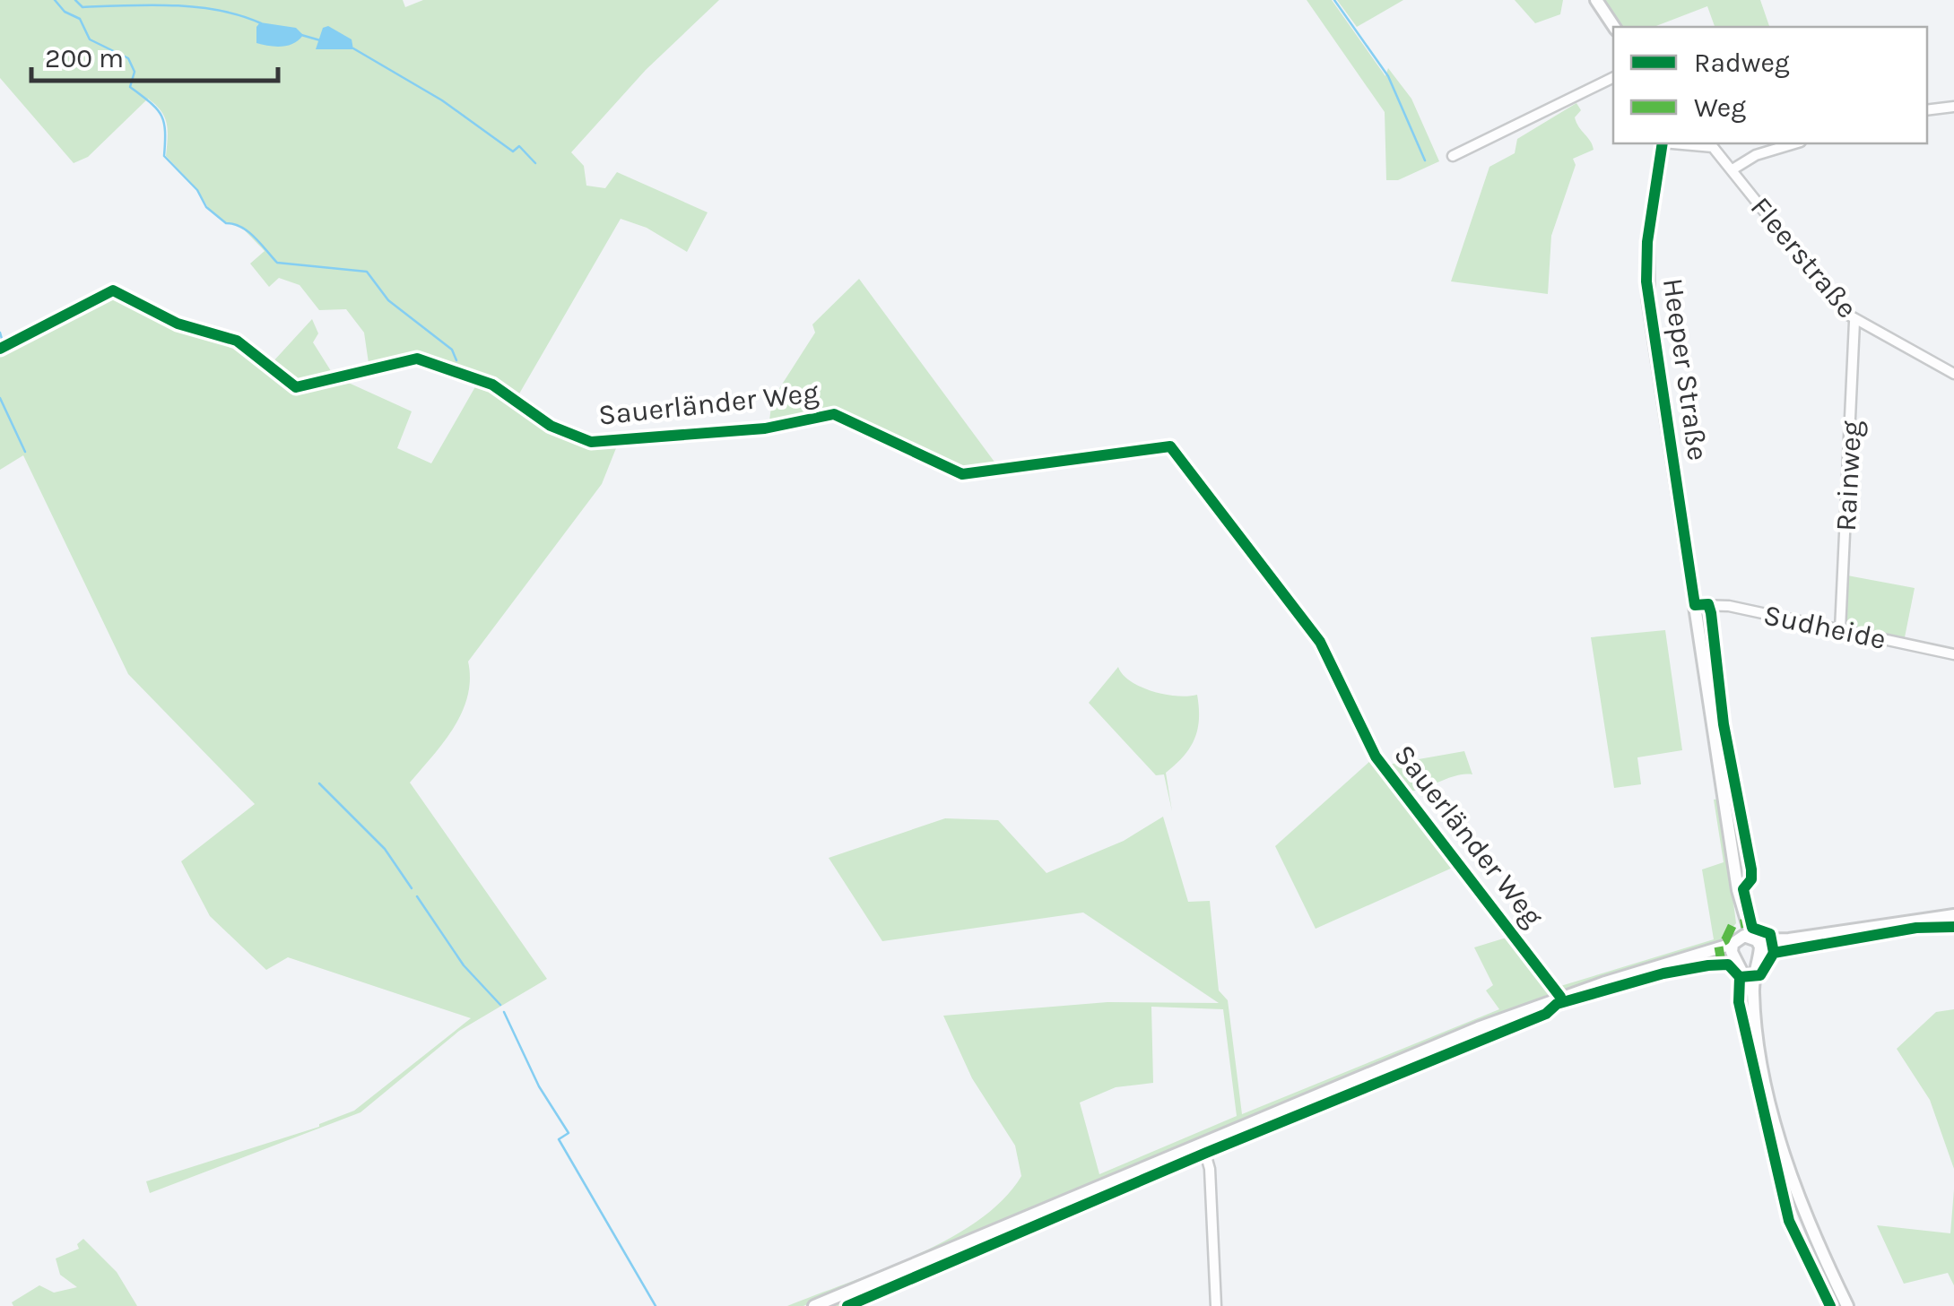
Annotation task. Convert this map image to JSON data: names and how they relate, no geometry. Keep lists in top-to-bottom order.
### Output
{
  "streets": {
    "street": [
      "Fleerstraße",
      "Heeper Straße",
      "Sauerländer Weg",
      "Rainweg",
      "Sudheide"
    ]
  },
  "crossings": [
    ["Fleerstraße", "Rainweg"],
    ["Heeper Straße", "Sudheide"],
    ["Rainweg", "Sudheide"]
  ],
  "legend": ["Radweg", "Weg"],
  "scale_bar": "200 m"
}
